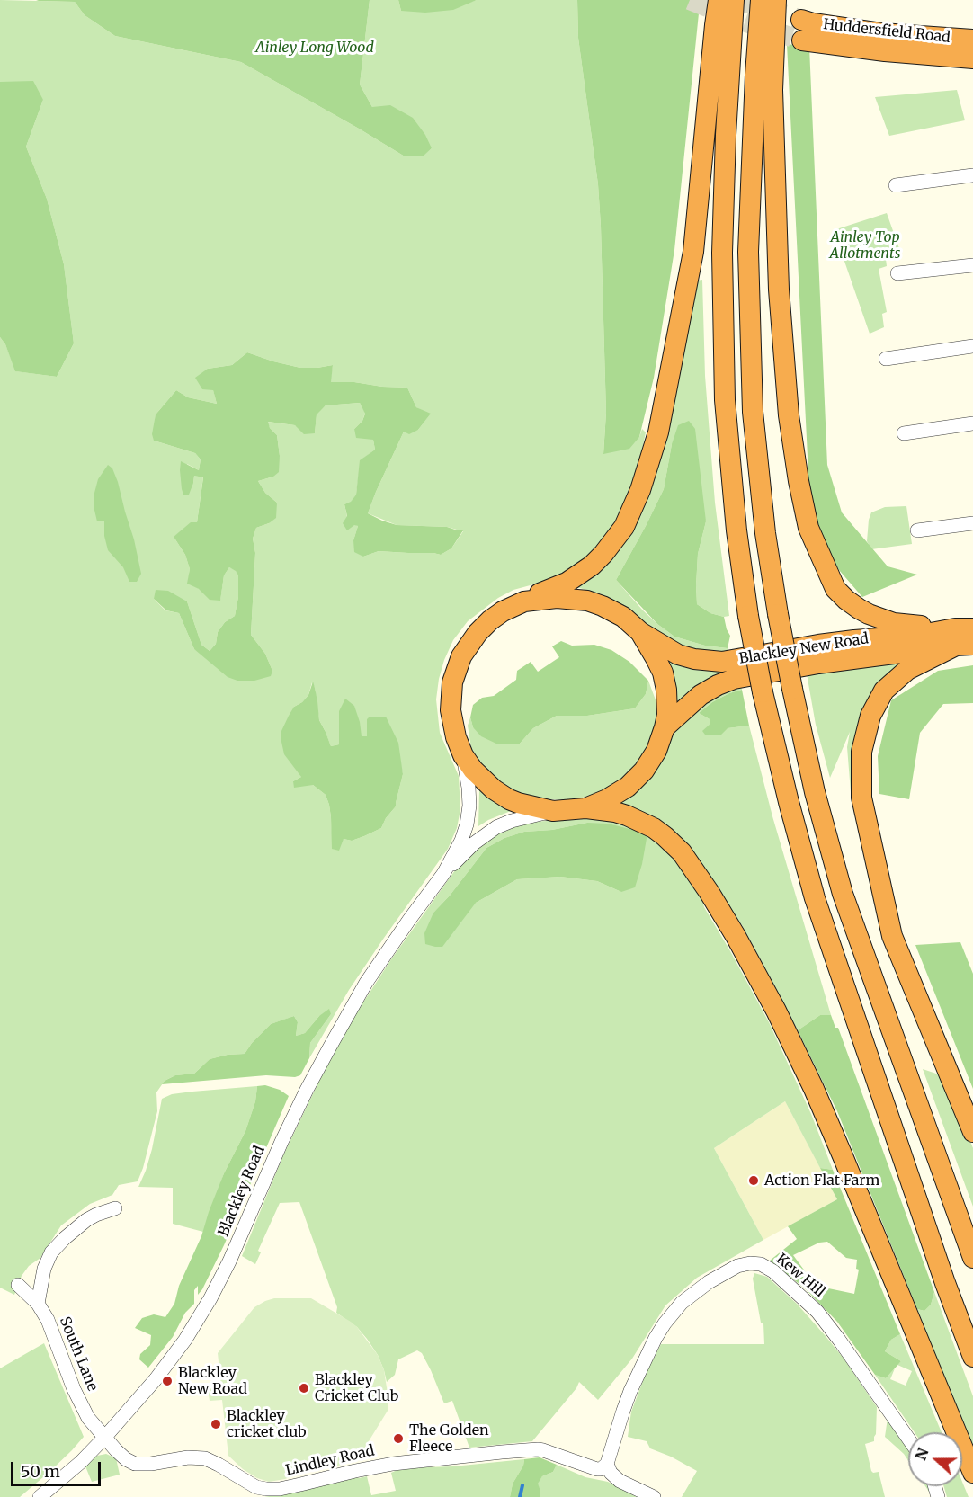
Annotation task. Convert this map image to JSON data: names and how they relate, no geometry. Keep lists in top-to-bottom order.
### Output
{
  "streets": {
    "highway": ["Huddersfield Road", "Blackley New Road"],
    "street": [
      "Blackley Road",
      "Kew Hill",
      "South Lane",
      "Lindley Road"
    ]
  },
  "crossings": [
    ["Blackley New Road", "Blackley Road"],
    ["Blackley Road", "South Lane"],
    ["Blackley Road", "Lindley Road"],
    ["Kew Hill", "Lindley Road"],
    ["South Lane", "Lindley Road"]
  ],
  "parks": ["Ainley Long Wood", "Ainley Top Allotments"],
  "places": [
    "Action Flat Farm",
    "Blackley New Road",
    "Blackley Cricket Club",
    "Blackley cricket club",
    "The Golden Fleece"
  ],
  "scale_bar": "50 m",
  "north": "left"
}
